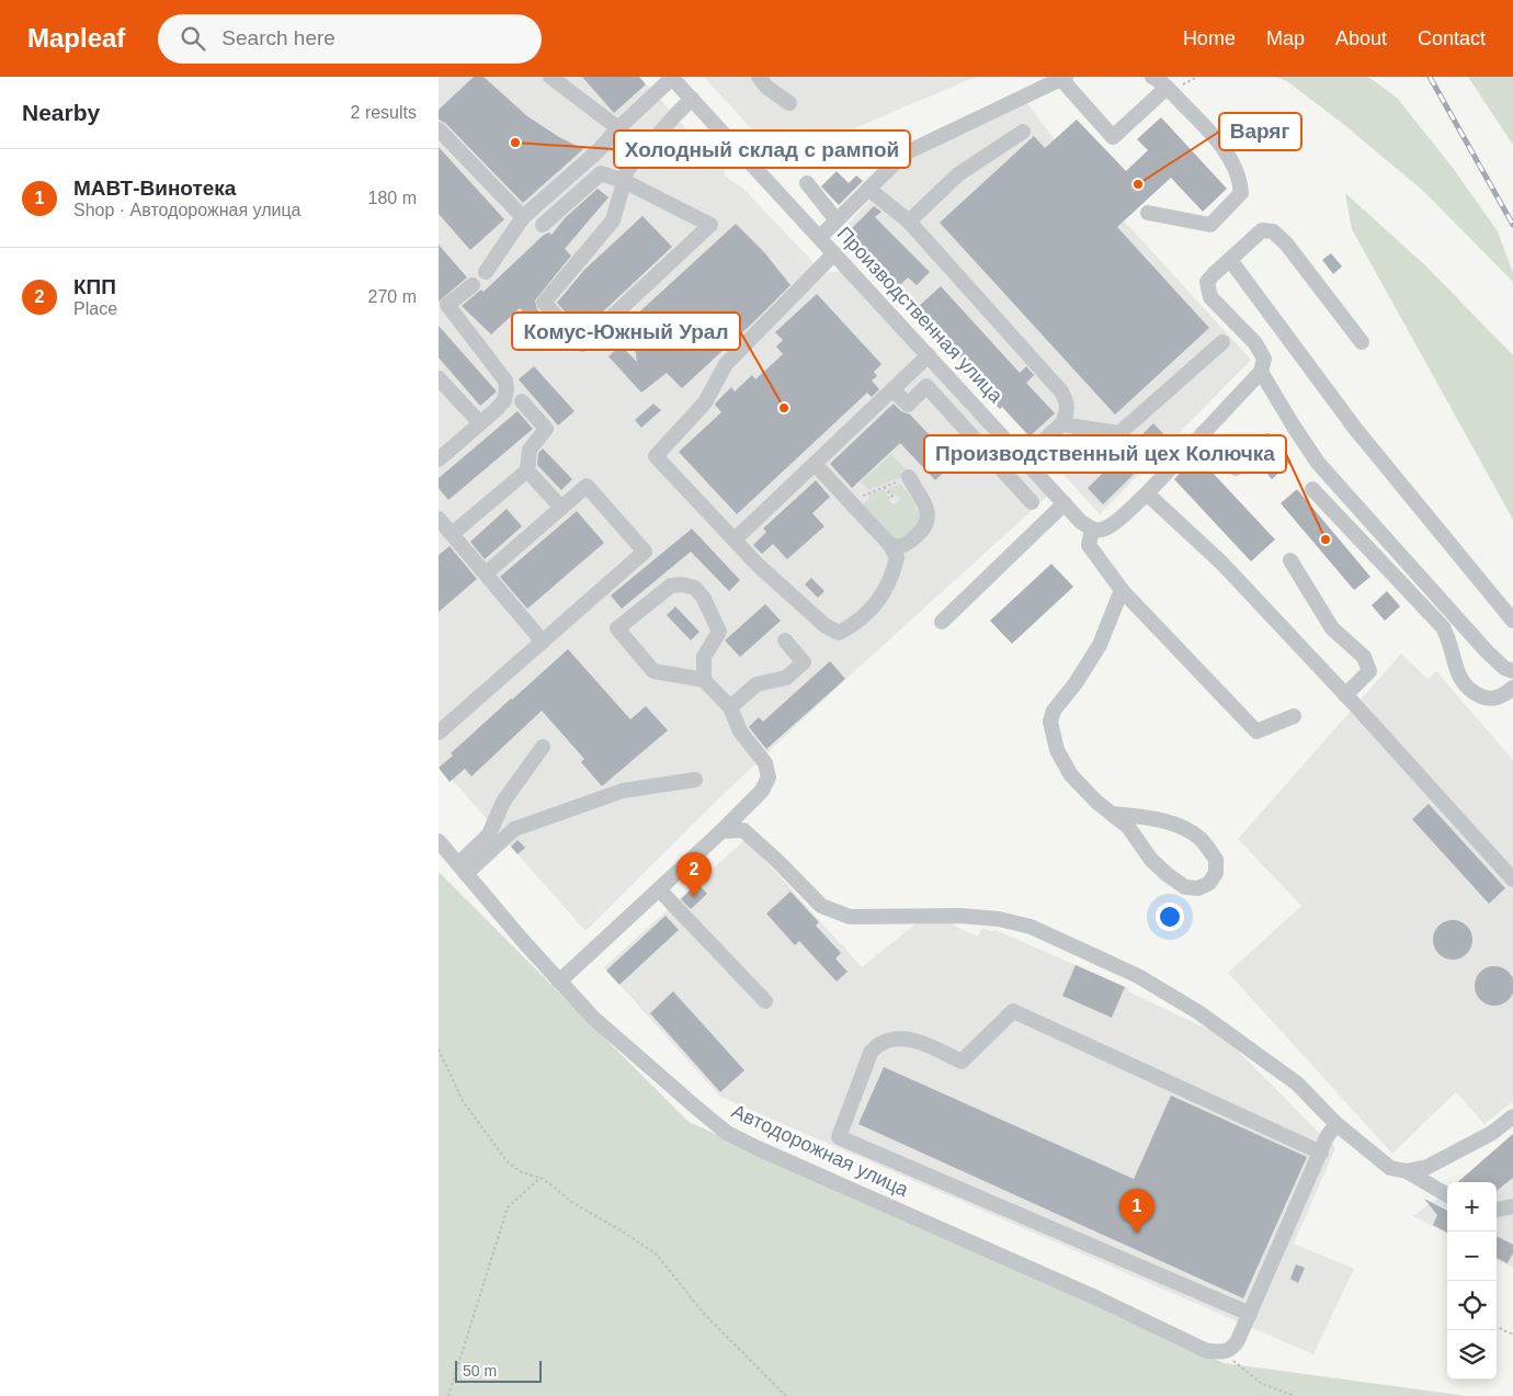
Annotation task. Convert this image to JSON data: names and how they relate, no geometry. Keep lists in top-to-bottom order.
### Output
{
  "streets": {
    "street": ["Производственная улица", "Автодорожная улица"]
  },
  "places": [
    "Холодный склад с рампой",
    "Варяг",
    "Комус-Южный Урал",
    "Производственный цех Колючка"
  ],
  "scale_bar": "50 m",
  "page": {
    "header": "Mapleaf",
    "search": "Search here",
    "nav": [
      "Home",
      "Map",
      "About",
      "Contact"
    ],
    "heading": ["Nearby", "2 results"],
    "list": [
      {
        "mark": "1",
        "name": "МАВТ-Винотека",
        "note": "Shop · Автодорожная улица",
        "value": "180 m"
      },
      {
        "mark": "2",
        "name": "КПП",
        "note": "Place",
        "value": "270 m"
      }
    ],
    "pins": ["2", "1"],
    "map_buttons": ["+", "−"],
    "scale": "50 m"
  }
}
